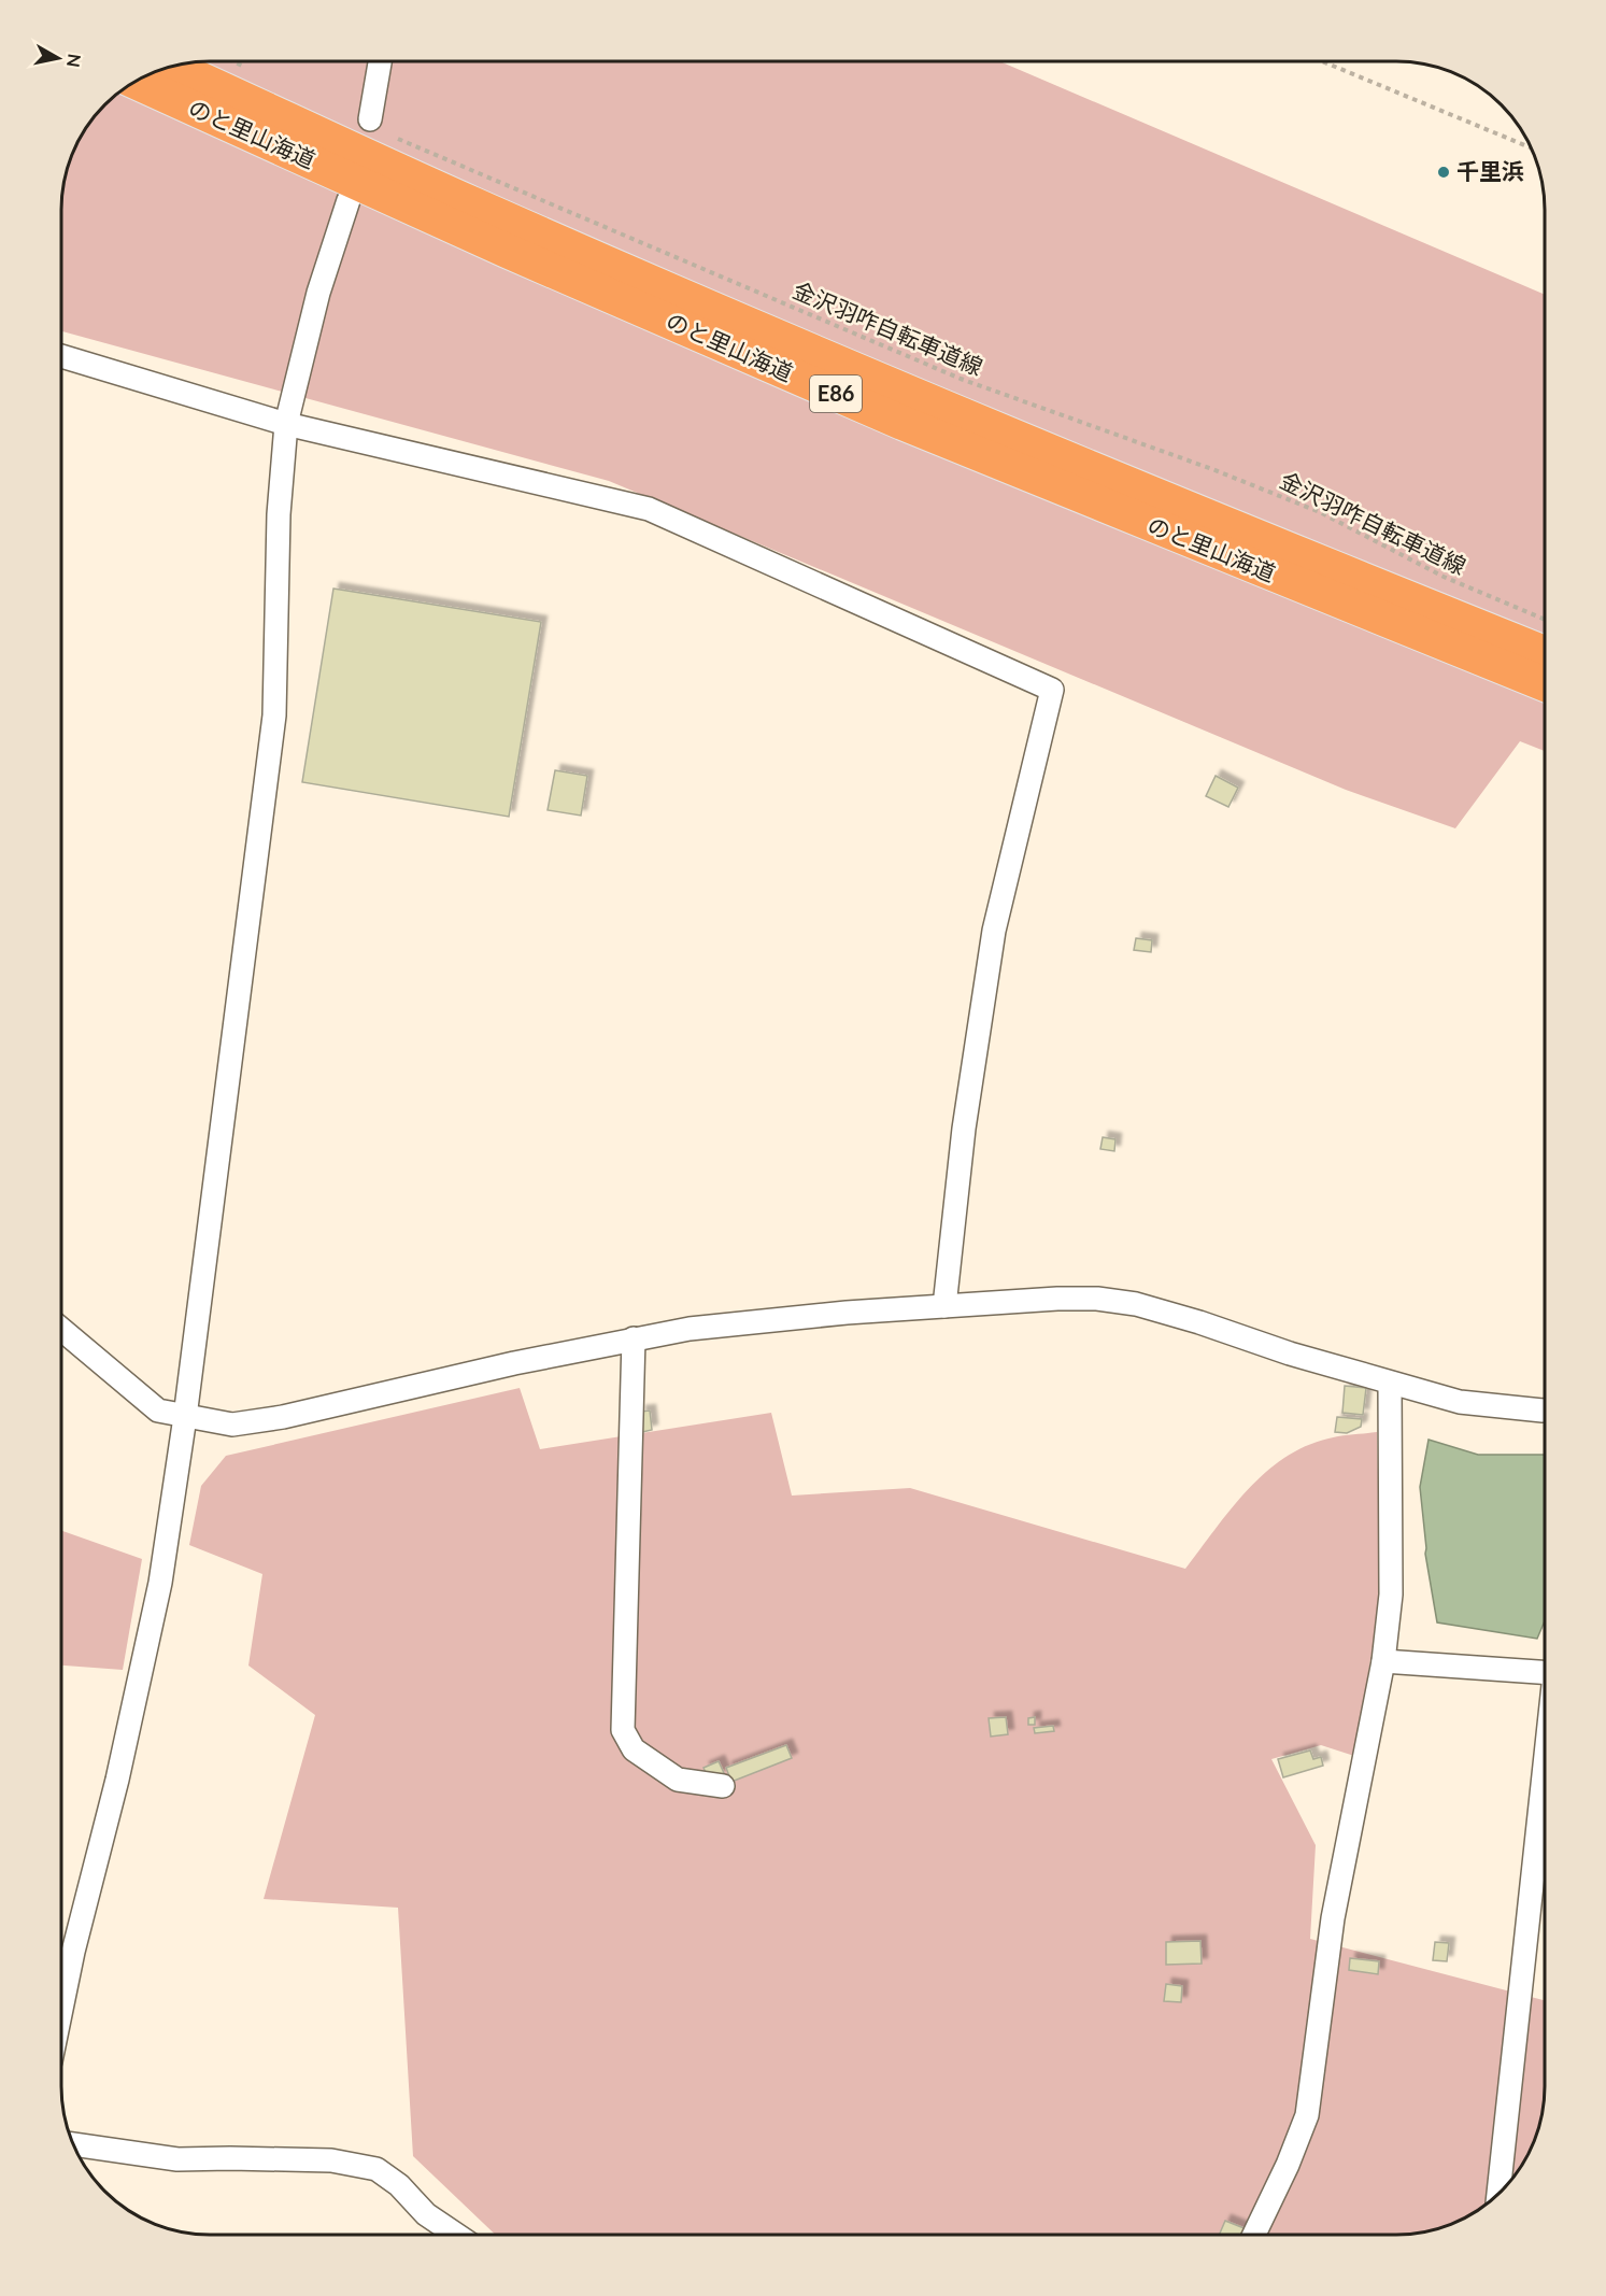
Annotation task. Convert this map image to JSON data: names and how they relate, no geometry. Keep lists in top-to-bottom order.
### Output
{
  "streets": {
    "highway": ["のと里山海道", "E86"],
    "path": ["金沢羽咋自転車道線"]
  },
  "places": ["千里浜"],
  "north": "right"
}
